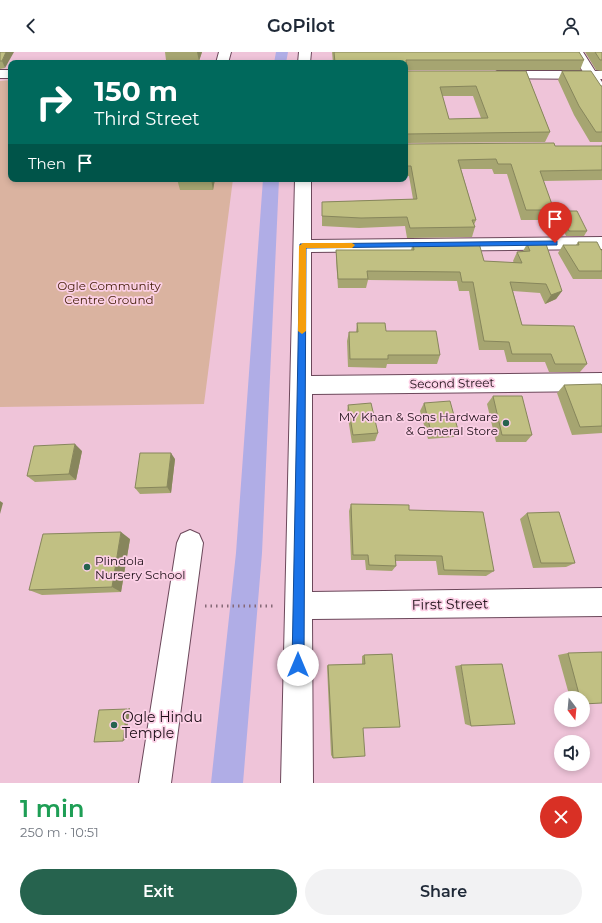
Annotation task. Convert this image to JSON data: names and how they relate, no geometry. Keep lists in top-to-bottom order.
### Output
{
  "streets": {
    "street": ["Second Street", "First Street"]
  },
  "parks": ["Ogle Community Centre Ground"],
  "places": ["MY Khan & Sons Hardware & General Store", "Plindola Nursery School", "Ogle Hindu Temple"],
  "north": "bottom",
  "page": {
    "header": "GoPilot",
    "turn": ["150 m", "Third Street"],
    "then": "Then",
    "heading": ["1 min", "250 m · 10:51"],
    "buttons": ["Exit", "Share"]
  }
}
